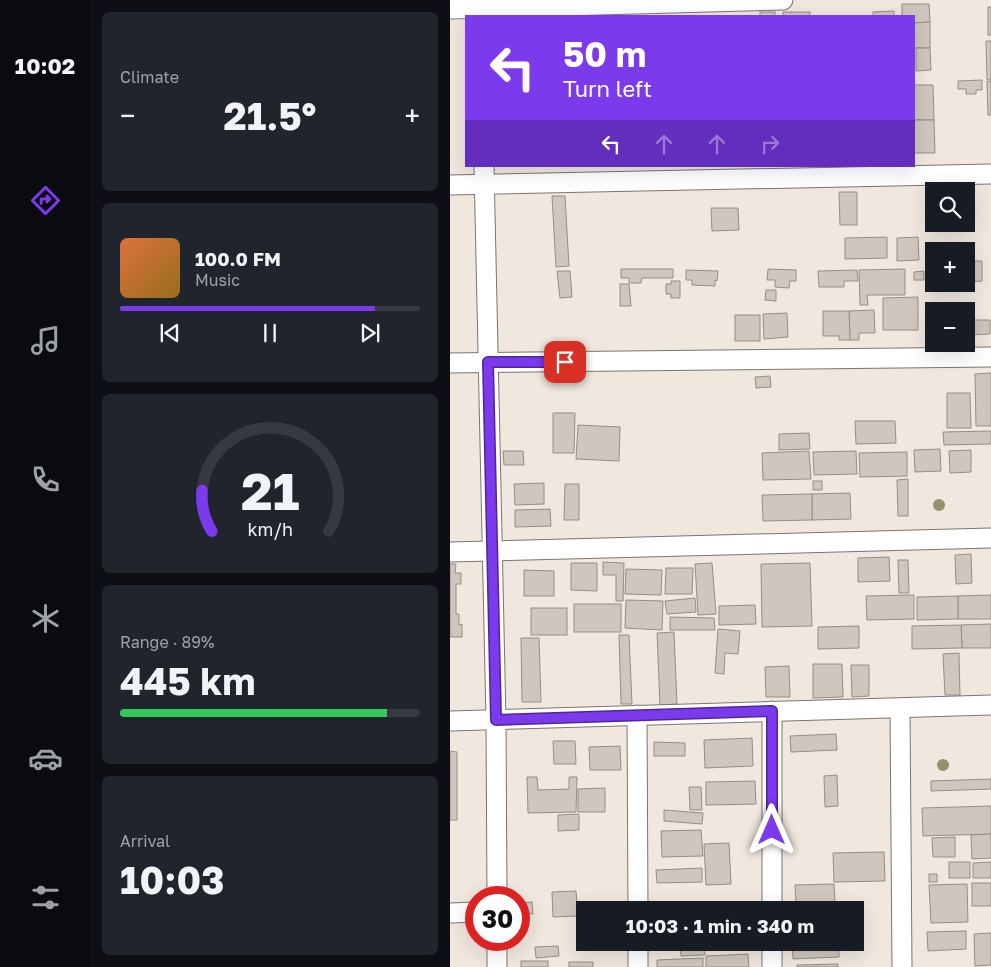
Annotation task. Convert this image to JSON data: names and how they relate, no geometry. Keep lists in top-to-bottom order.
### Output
{
  "page": {
    "tabs": "10:02",
    "tile": [
      "Climate",
      ["Range · 89%", "445 km"],
      ["Arrival", "10:03"]
    ],
    "turn": ["50 m", "Turn left"],
    "heat": ["−", "21.5°", "+"],
    "map_buttons": ["+", "−"],
    "song": ["100.0 FM", "Music"],
    "limit": "30",
    "trip": "10:03 · 1 min · 340 m",
    "gauge": ["21", "km/h"]
  }
}
